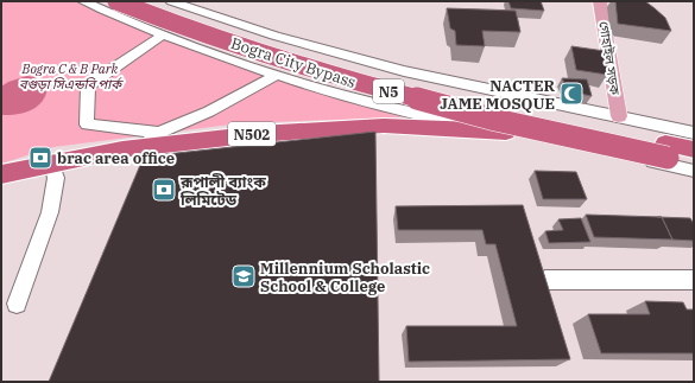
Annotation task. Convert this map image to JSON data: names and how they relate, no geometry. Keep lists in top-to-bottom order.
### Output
{
  "streets": {
    "highway": ["Bogra City Bypass", "N5", "N502"],
    "main road": ["গোহাইল সড়ক"]
  },
  "crossings": [
    ["Bogra City Bypass", "N5"]
  ],
  "parks": ["Bogra C & B Park বগুড়া সিএন্ডবি পার্ক"],
  "places": {
    "mosque": ["NACTER JAME MOSQUE"],
    "bank": ["brac area office", "রূপালী ব্যাংক লিমিটেড"],
    "school or university": ["Millennium Scholastic School & College"]
  }
}
